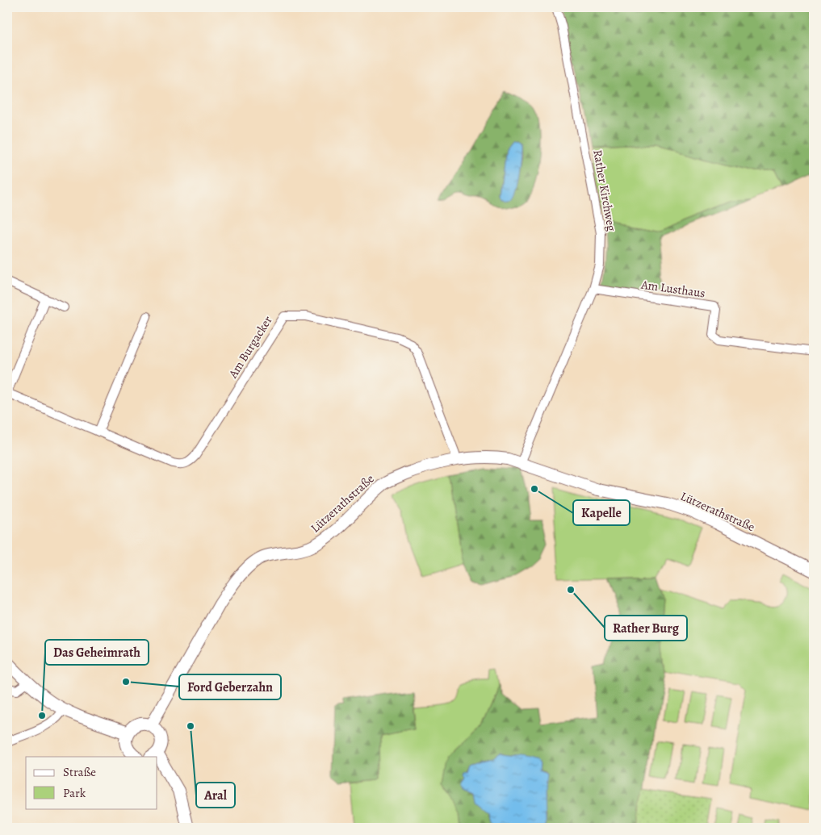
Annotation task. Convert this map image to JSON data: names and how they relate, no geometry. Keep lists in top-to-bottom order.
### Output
{
  "streets": {
    "street": [
      "Rather Kirchweg",
      "Am Lusthaus",
      "Am Burgacker",
      "Lützerathstraße"
    ]
  },
  "crossings": [
    ["Rather Kirchweg", "Am Lusthaus"],
    ["Rather Kirchweg", "Lützerathstraße"],
    ["Am Burgacker", "Lützerathstraße"]
  ],
  "places": [
    "Kapelle",
    "Rather Burg",
    "Ford Geberzahn",
    "Das Geheimrath",
    "Aral"
  ],
  "legend": ["Straße", "Park"]
}
